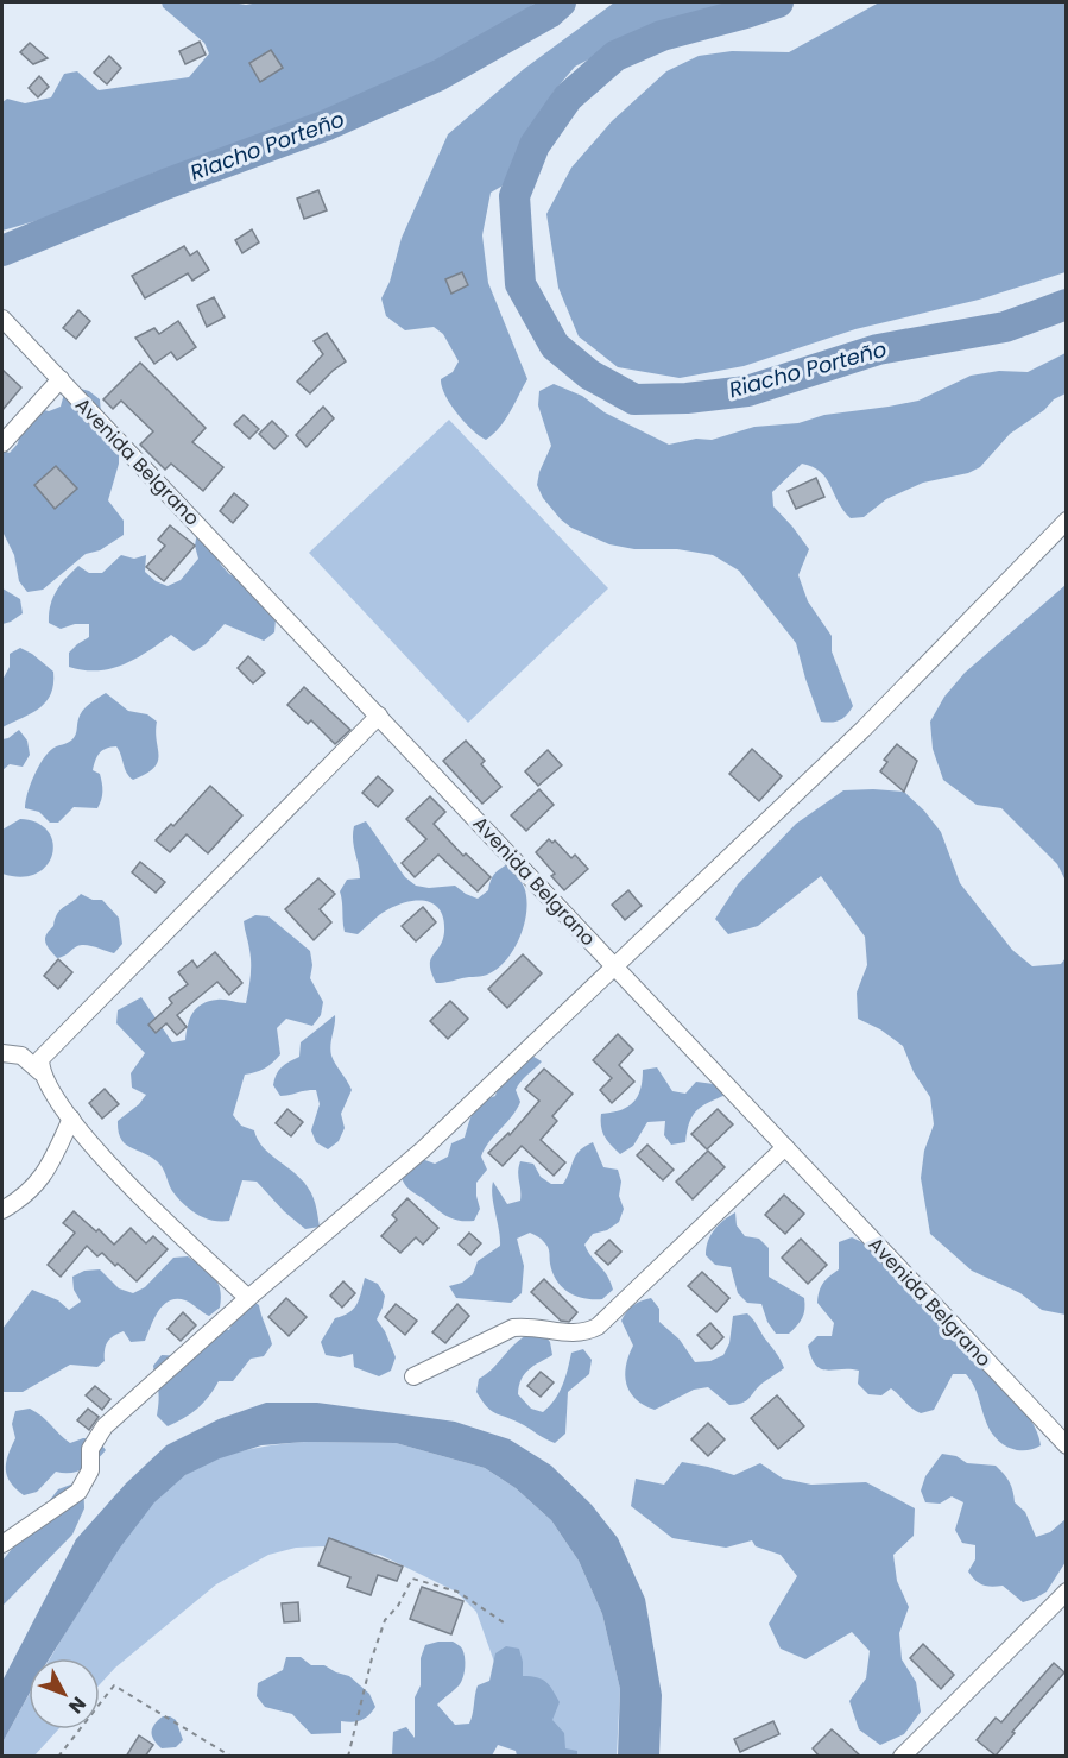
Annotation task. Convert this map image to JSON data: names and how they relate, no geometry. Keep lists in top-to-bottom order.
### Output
{
  "streets": {
    "street": ["Avenida Belgrano"]
  },
  "water": ["Riacho Porteño"],
  "north": "bottom right"
}
